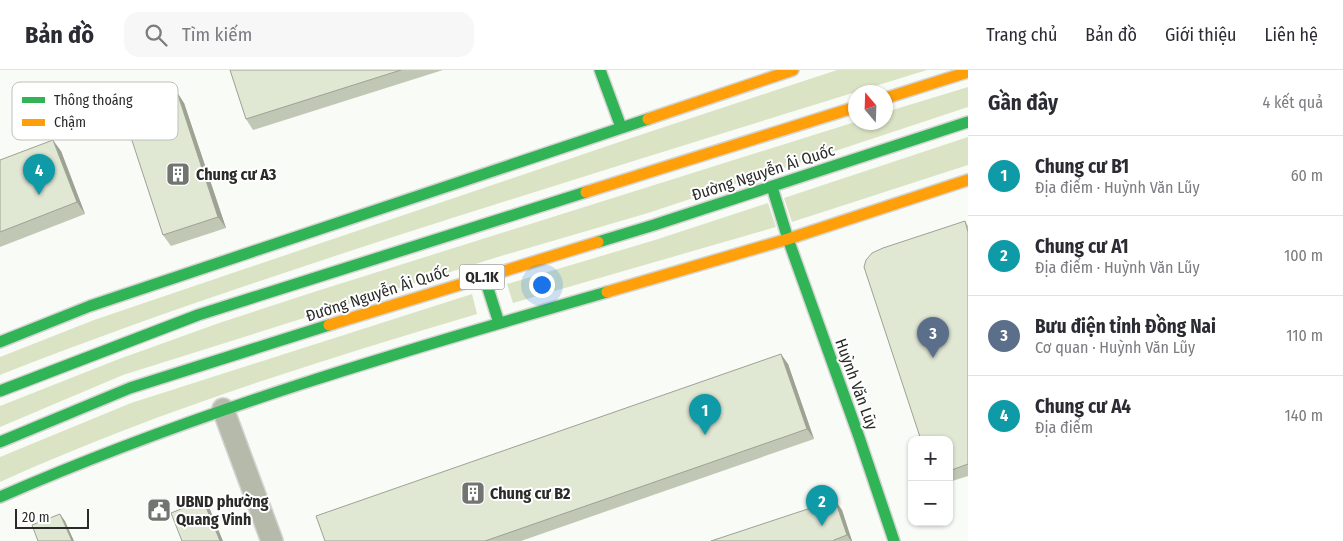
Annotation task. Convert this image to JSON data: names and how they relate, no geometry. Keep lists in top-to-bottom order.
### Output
{
  "streets": {
    "main road": ["Đường Nguyễn Ái Quốc", "QL.1K", "Huỳnh Văn Lũy"]
  },
  "crossings": [
    ["Đường Nguyễn Ái Quốc", "Huỳnh Văn Lũy"]
  ],
  "places": {
    "building": ["Chung cư A3", "Chung cư B2"],
    "public building": ["UBND phường Quang Vinh"]
  },
  "legend": ["Thông thoáng", "Chậm"],
  "scale_bar": "20 m",
  "north": "top",
  "page": {
    "header": "Bản đồ",
    "search": "Tìm kiếm",
    "nav": [
      "Trang chủ",
      "Bản đồ",
      "Giới thiệu",
      "Liên hệ"
    ],
    "heading": ["Gần đây", "4 kết quả"],
    "list": [
      {
        "mark": "1",
        "name": "Chung cư B1",
        "note": "Địa điểm · Huỳnh Văn Lũy",
        "value": "60 m"
      },
      {
        "mark": "2",
        "name": "Chung cư A1",
        "note": "Địa điểm · Huỳnh Văn Lũy",
        "value": "100 m"
      },
      {
        "mark": "3",
        "name": "Bưu điện tỉnh Đồng Nai",
        "note": "Cơ quan · Huỳnh Văn Lũy",
        "value": "110 m"
      },
      {
        "mark": "4",
        "name": "Chung cư A4",
        "note": "Địa điểm",
        "value": "140 m"
      }
    ],
    "pins": [
      "4",
      "3",
      "1",
      "2"
    ],
    "map_buttons": ["+", "−"],
    "scale": "20 m"
  }
}
